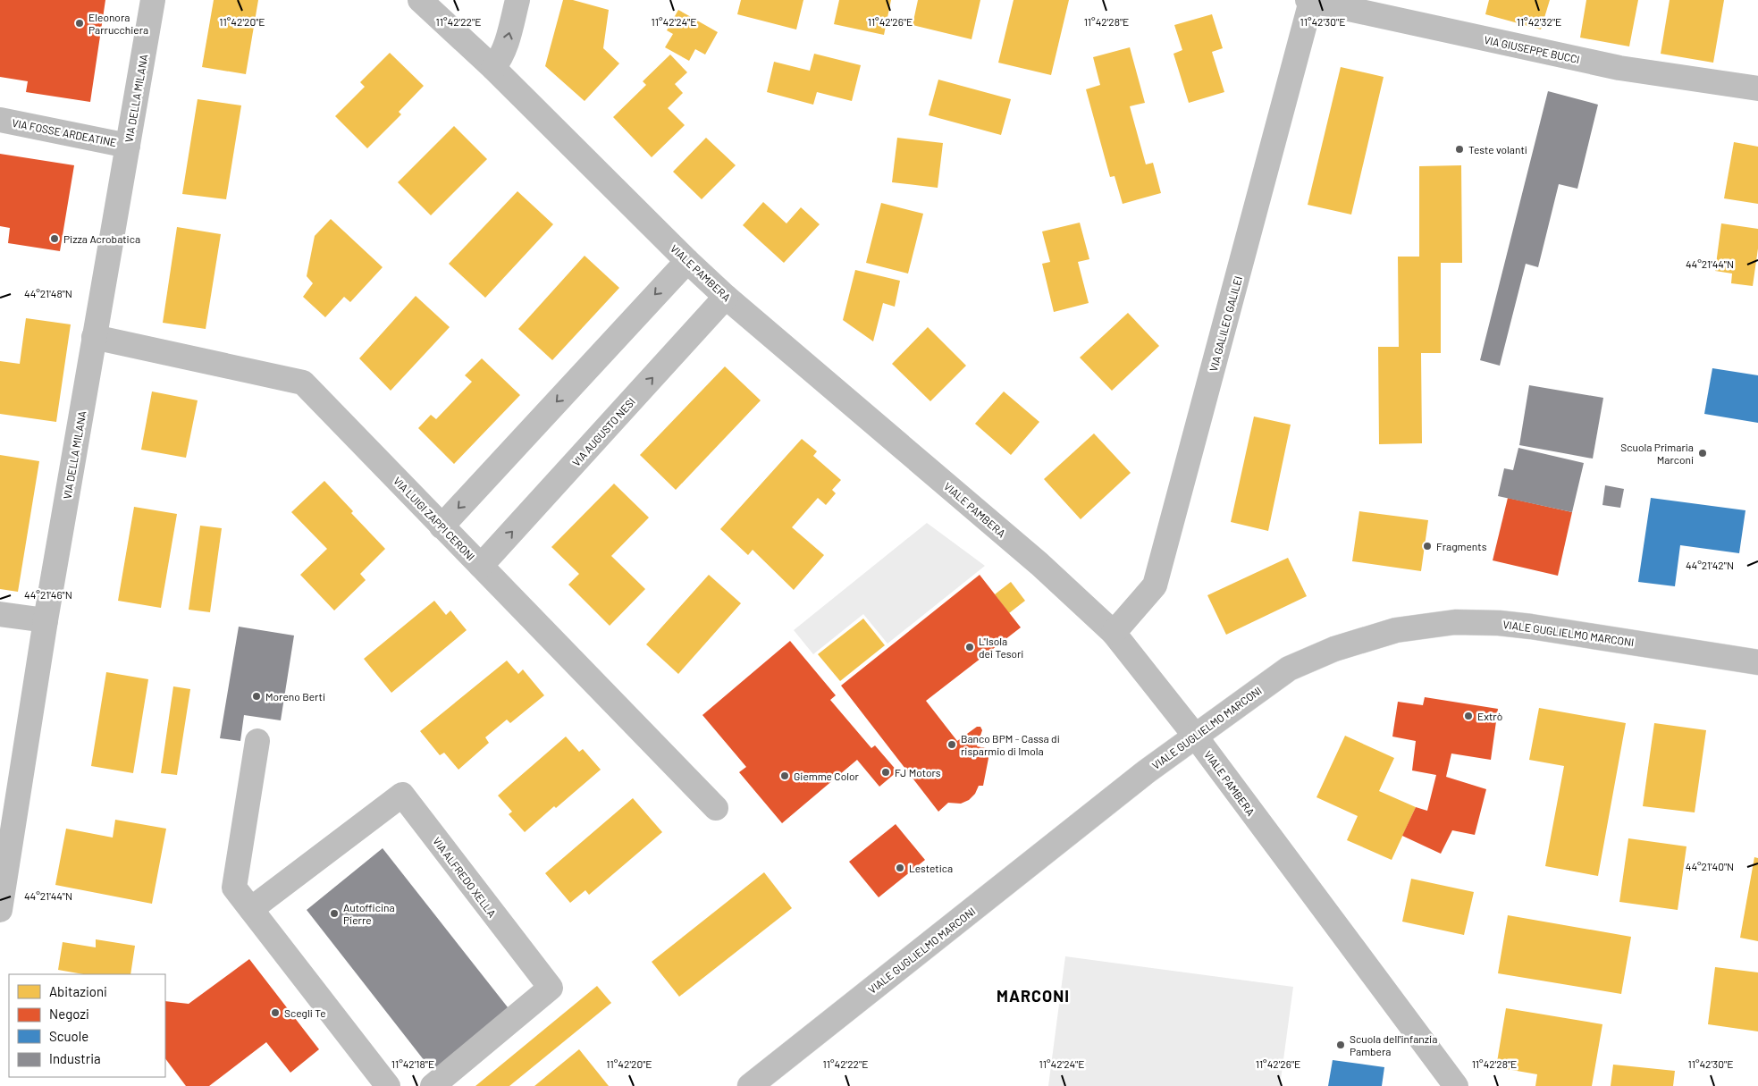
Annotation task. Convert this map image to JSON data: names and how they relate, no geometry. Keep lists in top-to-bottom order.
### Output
{
  "streets": {
    "street": [
      "VIA GIUSEPPE BUCCI",
      "VIA DELLA MILANA",
      "VIA FOSSE ARDEATINE",
      "VIALE PAMBERA",
      "VIA GALILEO GALILEI",
      "VIA AUGUSTO NESI",
      "VIA LUIGI ZAPPI CERONI",
      "VIALE GUGLIELMO MARCONI",
      "VIA ALFREDO XELLA"
    ]
  },
  "crossings": [
    ["VIA GIUSEPPE BUCCI", "VIA GALILEO GALILEI"],
    ["VIA DELLA MILANA", "VIA FOSSE ARDEATINE"],
    ["VIA DELLA MILANA", "VIA LUIGI ZAPPI CERONI"],
    ["VIALE PAMBERA", "VIA GALILEO GALILEI"],
    ["VIALE PAMBERA", "VIA AUGUSTO NESI"],
    ["VIALE PAMBERA", "VIALE GUGLIELMO MARCONI"],
    ["VIA AUGUSTO NESI", "VIA LUIGI ZAPPI CERONI"]
  ],
  "districts": ["MARCONI"],
  "places": [
    "Eleonora Parrucchiera",
    "Teste volanti",
    "Pizza Acrobatica",
    "Scuola Primaria Marconi",
    "Fragments",
    "L'Isola dei Tesori",
    "Moreno Berti",
    "Extrò",
    "Banco BPM - Cassa di risparmio di Imola",
    "FJ Motors",
    "Giemme Color",
    "Lestetica",
    "Autofficina Pierre",
    "Scegli Te",
    "Scuola dell'infanzia Pambera"
  ],
  "legend": [
    "Abitazioni",
    "Negozi",
    "Scuole",
    "Industria"
  ],
  "coordinates": [
    "11°42'20\"E",
    "11°42'22\"E",
    "11°42'24\"E",
    "11°42'26\"E",
    "11°42'30\"E",
    "11°42'28\"E",
    "11°42'32\"E",
    "44°21'44\"N",
    "44°21'48\"N",
    "44°21'42\"N",
    "44°21'46\"N",
    "44°21'40\"N",
    "11°42'18\"E"
  ]
}
